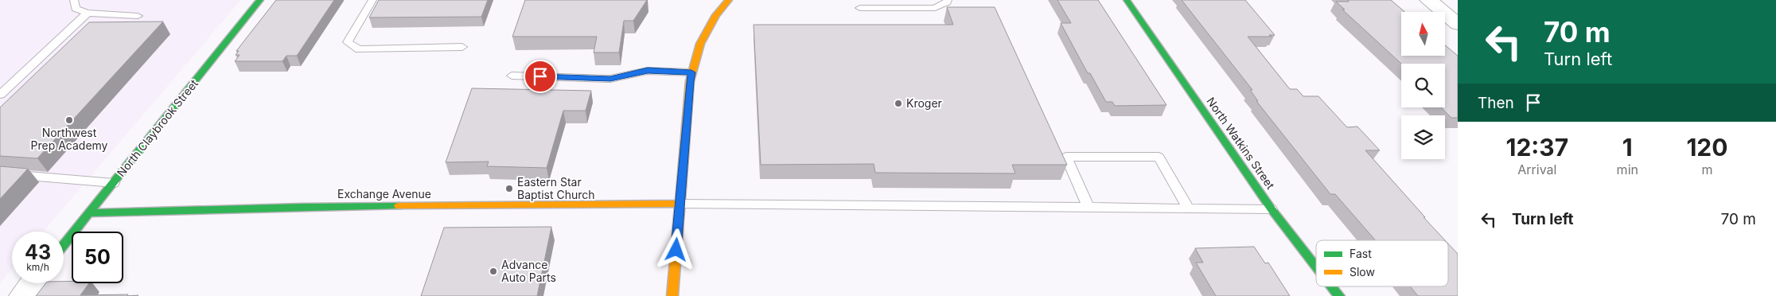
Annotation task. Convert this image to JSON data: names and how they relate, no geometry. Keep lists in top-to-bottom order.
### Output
{
  "streets": {
    "street": ["North Claybrook Street", "North Watkins Street", "Exchange Avenue"]
  },
  "crossings": [
    ["North Claybrook Street", "Exchange Avenue"]
  ],
  "places": [
    "Kroger",
    "Northwest Prep Academy",
    "Eastern Star Baptist Church",
    "Advance Auto Parts"
  ],
  "legend": ["Fast", "Slow"],
  "north": "top",
  "page": {
    "turn": ["70 m", "Turn left"],
    "then": "Then",
    "eta": [
      "12:37",
      "Arrival",
      "1",
      "min",
      "120",
      "m"
    ],
    "list": [
      {
        "name": "Turn left",
        "value": "70 m"
      }
    ],
    "speed": "43 km/h",
    "limit": "50"
  }
}
